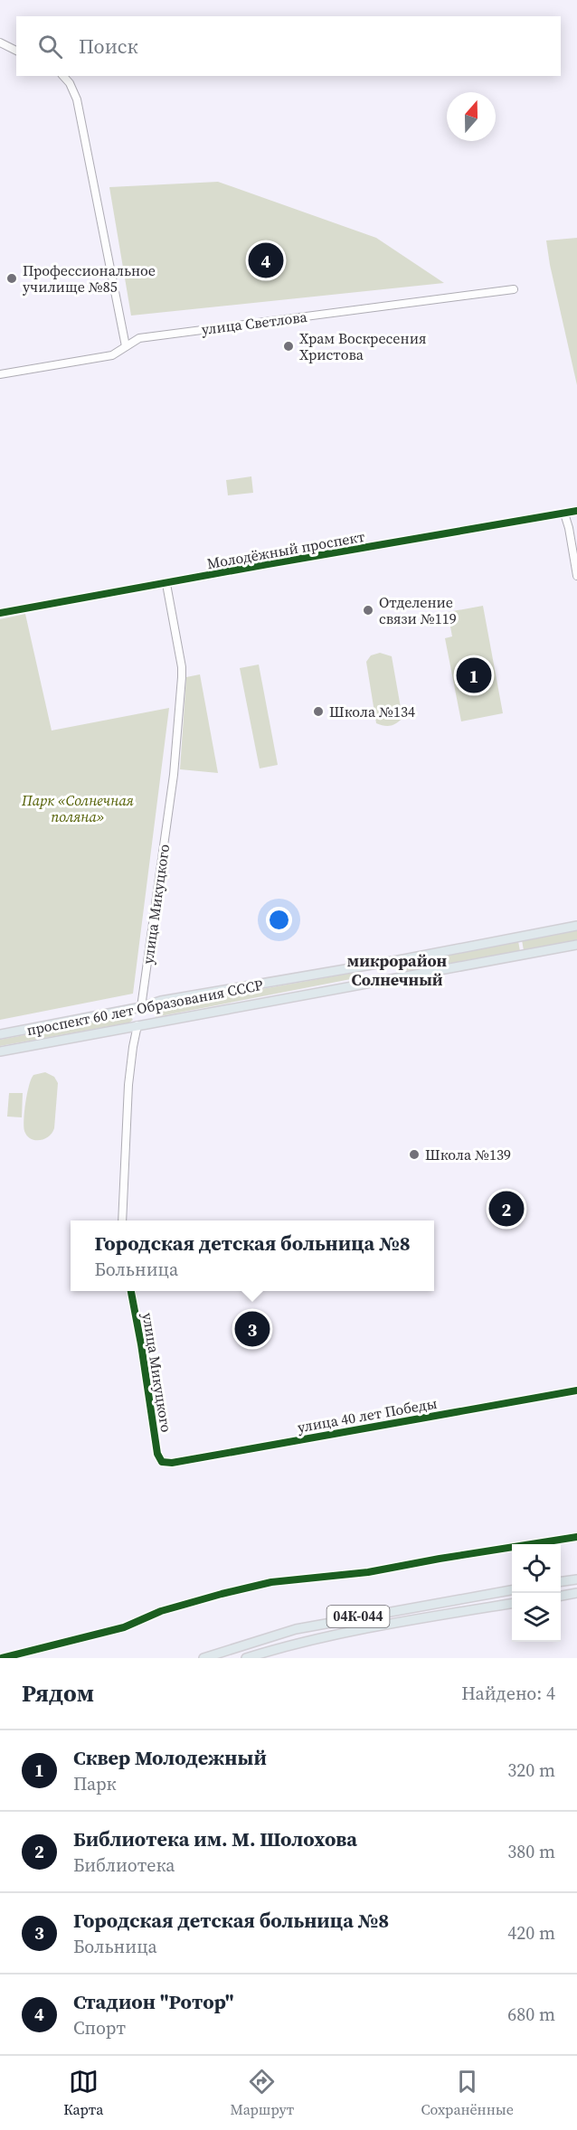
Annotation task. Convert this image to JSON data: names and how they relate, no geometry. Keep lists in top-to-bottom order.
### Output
{
  "streets": {
    "main road": ["улица Микуцкого", "проспект 60 лет Образования СССР", "04К-044"],
    "street": ["улица Светлова", "Молодёжный проспект", "улица 40 лет Победы"]
  },
  "crossings": [
    ["Молодёжный проспект", "улица Микуцкого"],
    ["улица Микуцкого", "проспект 60 лет Образования СССР"],
    ["улица Микуцкого", "улица 40 лет Победы"]
  ],
  "districts": ["микрорайон Солнечный"],
  "parks": ["Парк «Солнечная поляна»"],
  "places": [
    "Профессиональное училище №85",
    "Храм Воскресения Христова",
    "Отделение связи №119",
    "Школа №134",
    "Школа №139"
  ],
  "north": "top",
  "page": {
    "search": "Поиск",
    "pins": [
      "4",
      "1",
      "2",
      "3"
    ],
    "popup": ["Городская детская больница №8", "Больница"],
    "heading": ["Рядом", "Найдено: 4"],
    "list": [
      {
        "mark": "1",
        "name": "Сквер Молодежный",
        "note": "Парк",
        "value": "320 m"
      },
      {
        "mark": "2",
        "name": "Библиотека им. М. Шолохова",
        "note": "Библиотека",
        "value": "380 m"
      },
      {
        "mark": "3",
        "name": "Городская детская больница №8",
        "note": "Больница",
        "value": "420 m"
      },
      {
        "mark": "4",
        "name": "Стадион \"Ротор\"",
        "note": "Спорт",
        "value": "680 m"
      }
    ],
    "nav": ["Карта", "Маршрут", "Сохранённые"]
  }
}
